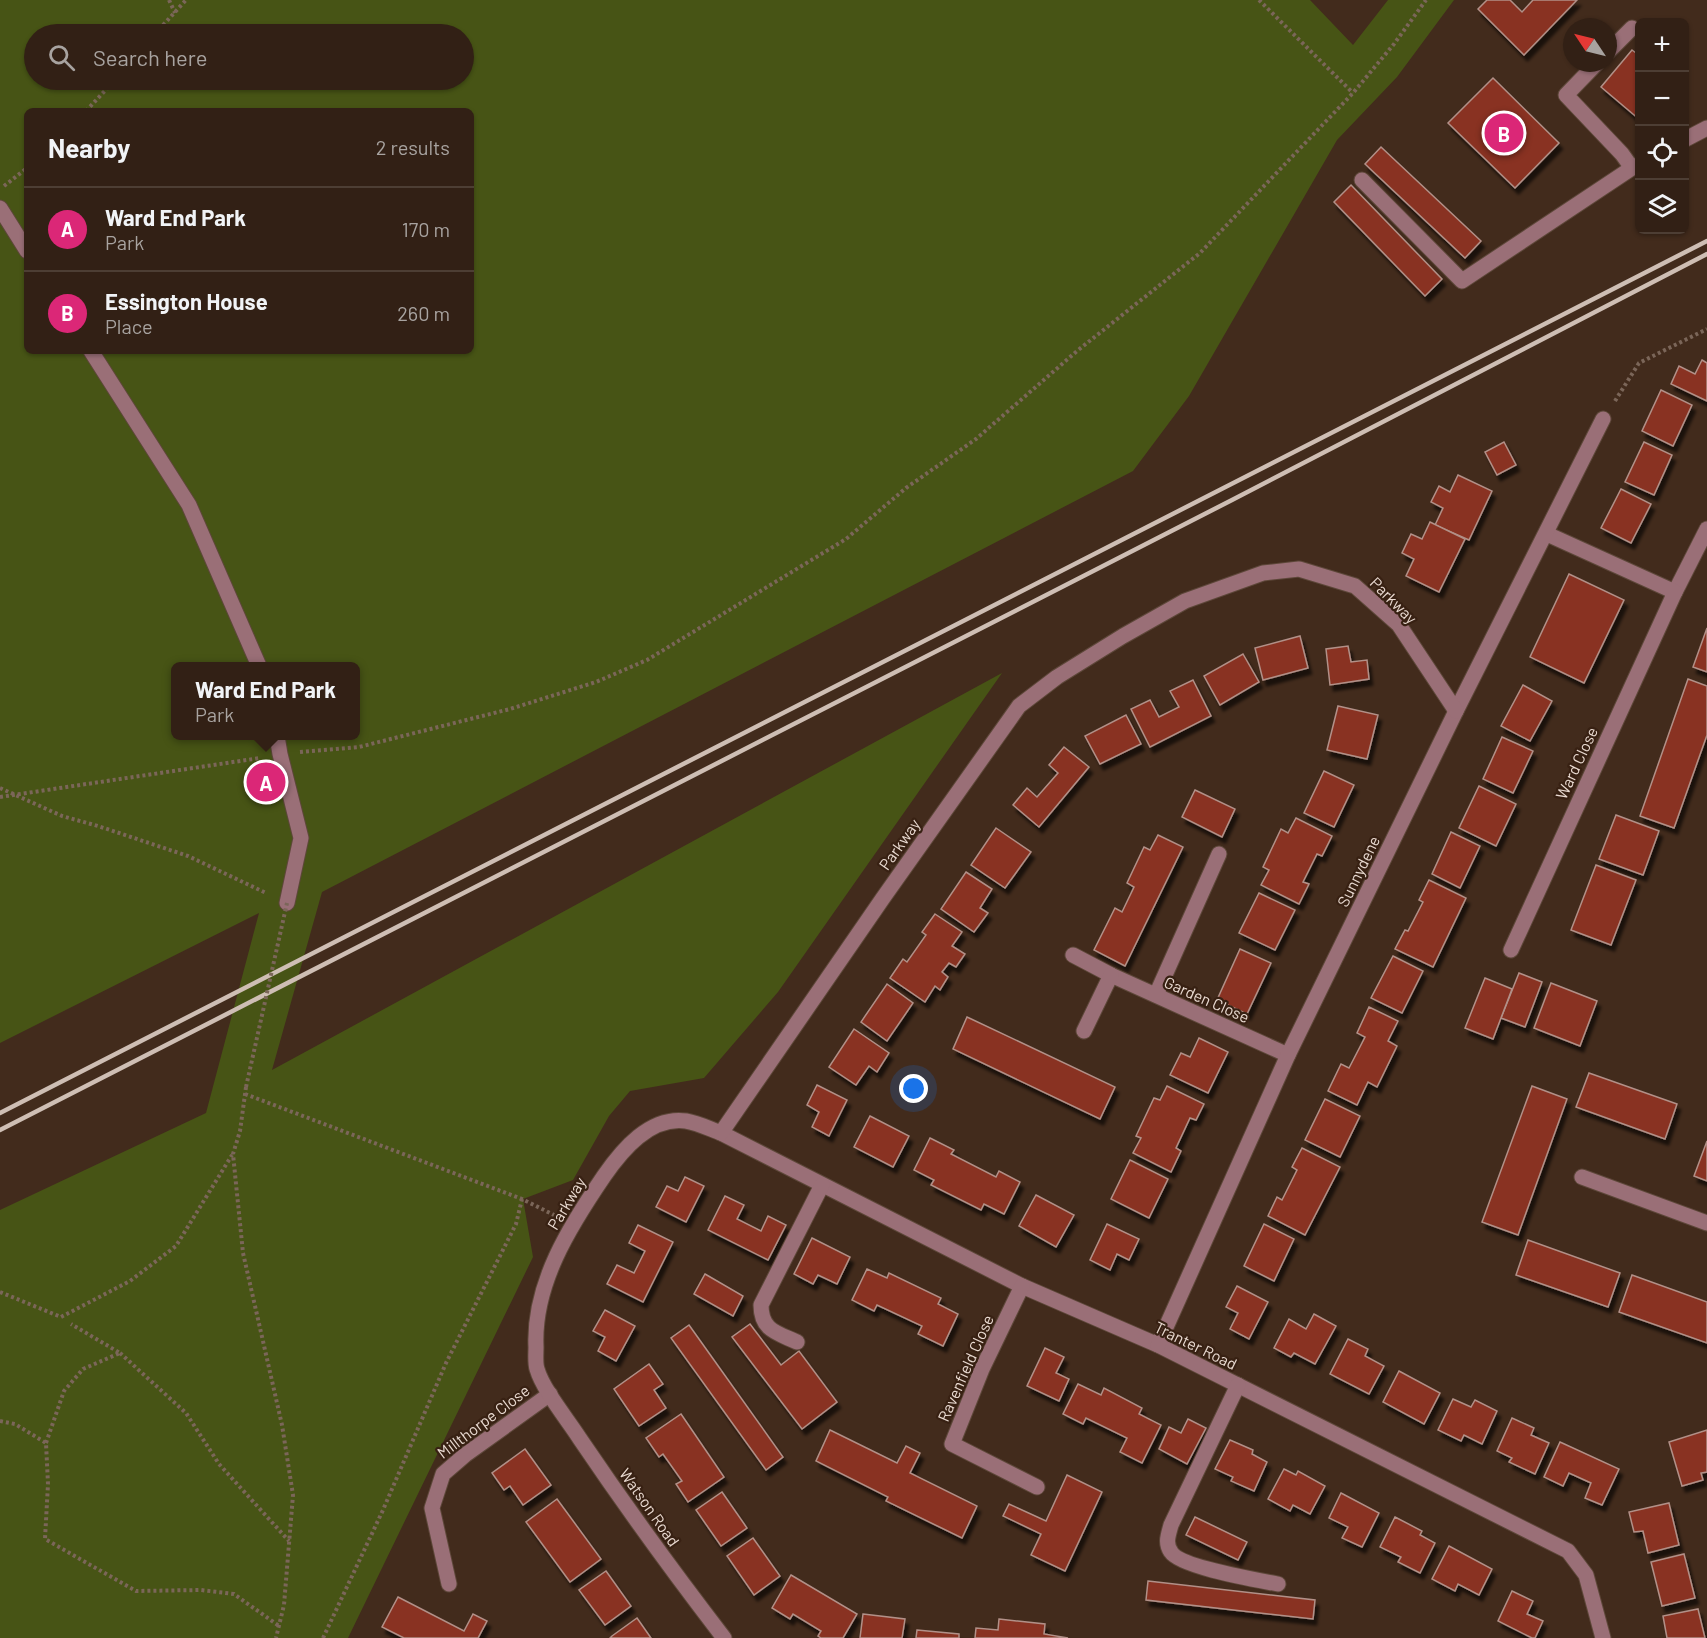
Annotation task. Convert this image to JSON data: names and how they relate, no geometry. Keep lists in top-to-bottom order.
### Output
{
  "streets": {
    "street": [
      "Parkway",
      "Ward Close",
      "Sunnydene",
      "Garden Close",
      "Tranter Road",
      "Ravenfield Close",
      "Millthorpe Close",
      "Watson Road"
    ]
  },
  "crossings": [
    ["Parkway", "Sunnydene"],
    ["Parkway", "Tranter Road"],
    ["Parkway", "Millthorpe Close"],
    ["Parkway", "Watson Road"],
    ["Sunnydene", "Garden Close"],
    ["Sunnydene", "Tranter Road"],
    ["Tranter Road", "Ravenfield Close"],
    ["Millthorpe Close", "Watson Road"]
  ],
  "north": "top left",
  "page": {
    "map_buttons": ["+", "−"],
    "search": "Search here",
    "heading": ["Nearby", "2 results"],
    "pins": ["B", "A"],
    "list": [
      {
        "mark": "A",
        "name": "Ward End Park",
        "note": "Park",
        "value": "170 m"
      },
      {
        "mark": "B",
        "name": "Essington House",
        "note": "Place",
        "value": "260 m"
      }
    ],
    "popup": ["Ward End Park", "Park"]
  }
}
